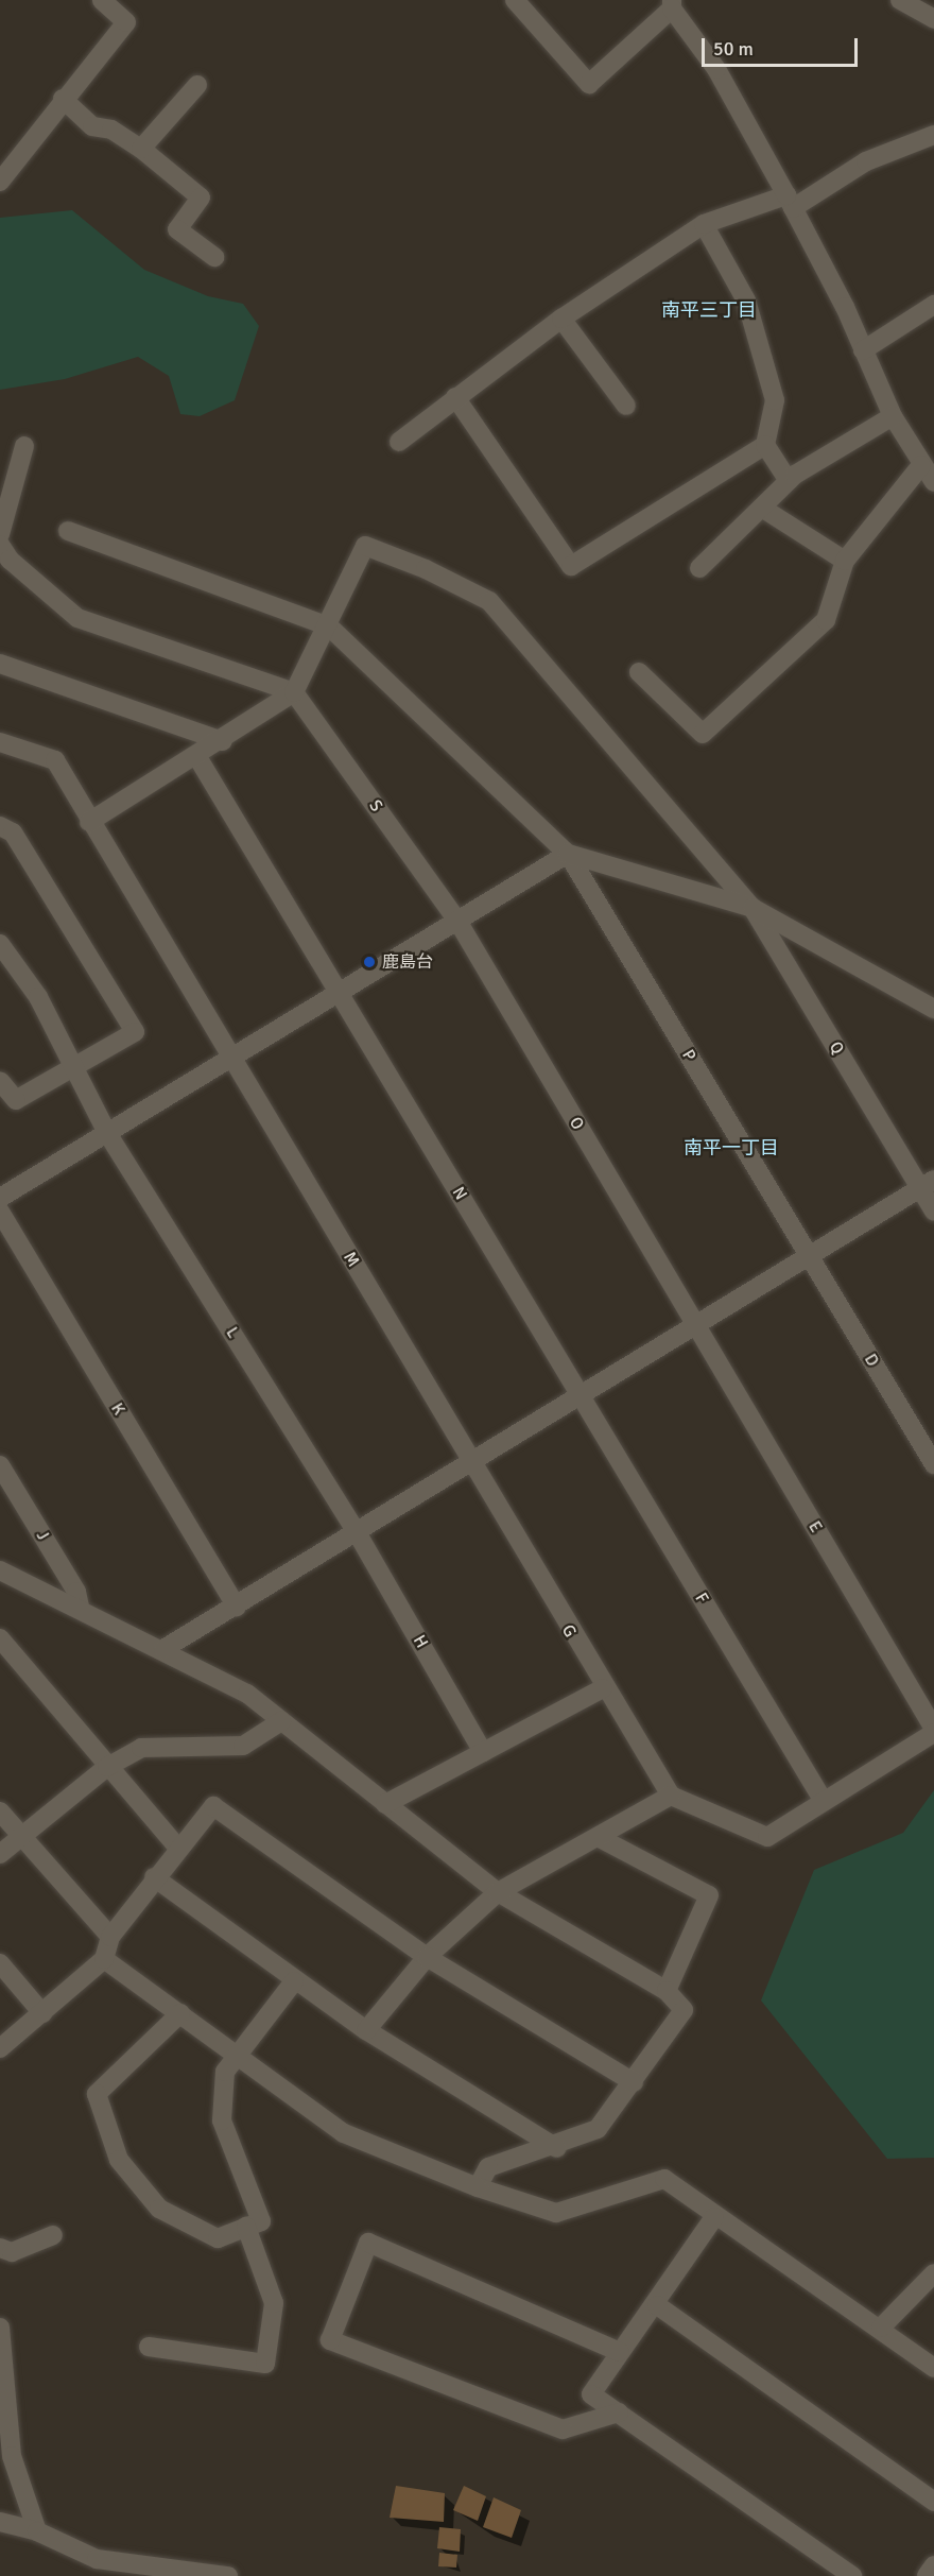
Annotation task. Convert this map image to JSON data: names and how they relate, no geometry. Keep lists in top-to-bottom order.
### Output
{
  "streets": {
    "street": [
      "S",
      "Q",
      "P",
      "O",
      "N",
      "M",
      "L",
      "D",
      "K",
      "E",
      "J",
      "F",
      "G",
      "H"
    ]
  },
  "crossings": [
    ["S", "O"],
    ["P", "D"],
    ["O", "E"],
    ["N", "F"],
    ["M", "G"],
    ["L", "H"]
  ],
  "districts": ["南平三丁目", "南平一丁目"],
  "places": ["鹿島台"],
  "scale_bar": "50 m"
}
